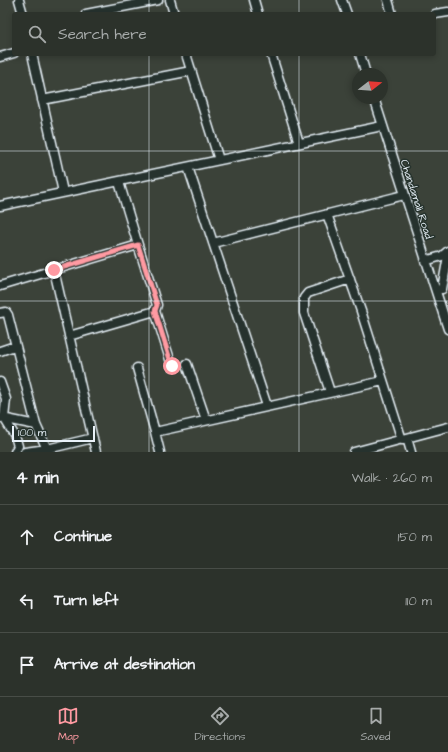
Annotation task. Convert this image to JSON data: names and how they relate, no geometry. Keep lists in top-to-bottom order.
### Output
{
  "streets": {
    "street": ["Chandamali Road"]
  },
  "scale_bar": "100 m",
  "north": "right",
  "page": {
    "search": "Search here",
    "scale": "100 m",
    "heading": ["4 min", "Walk · 260 m"],
    "list": [
      ["Continue", "150 m"],
      ["Turn left", "110 m"],
      "Arrive at destination"
    ],
    "nav": ["Map", "Directions", "Saved"]
  }
}
